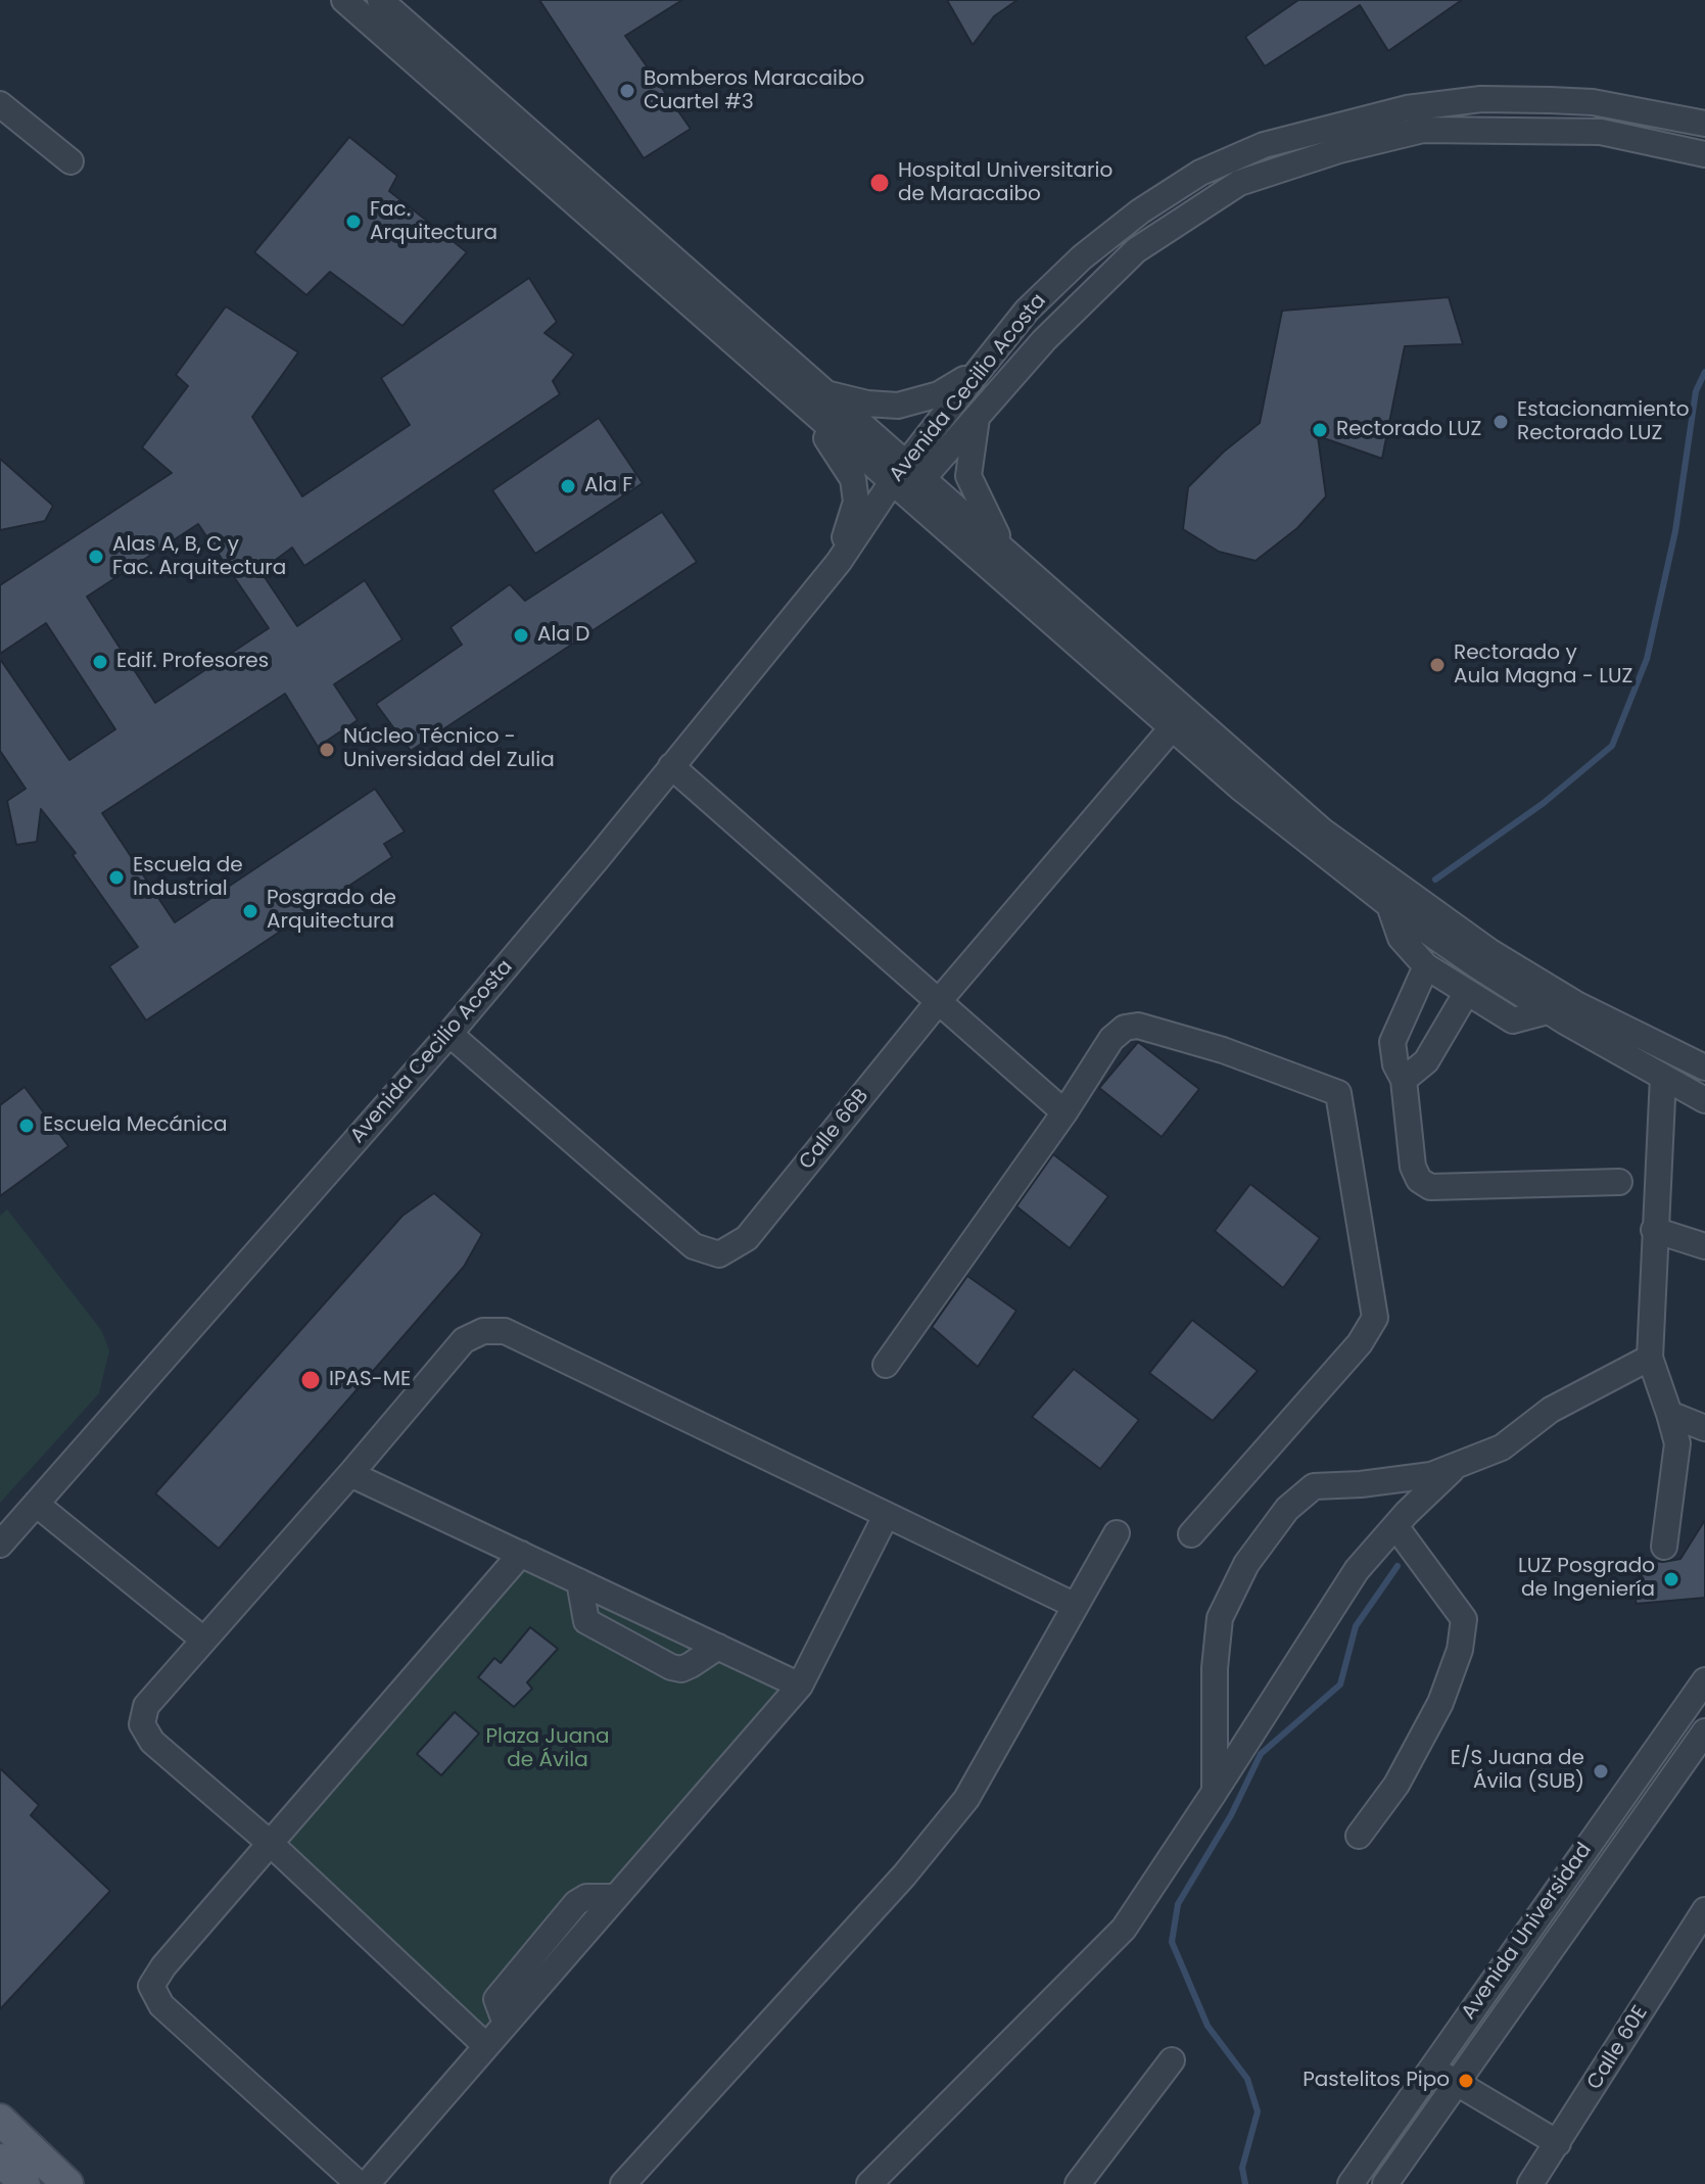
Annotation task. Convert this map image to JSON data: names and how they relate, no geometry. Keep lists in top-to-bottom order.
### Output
{
  "streets": {
    "street": [
      "Avenida Cecilio Acosta",
      "Calle 66B",
      "Avenida Universidad",
      "Calle 60E"
    ]
  },
  "crossings": [
    ["Avenida Cecilio Acosta", "Calle 66B"]
  ],
  "parks": ["Plaza Juana de Ávila"],
  "places": [
    "Bomberos Maracaibo Cuartel #3",
    "Hospital Universitario de Maracaibo",
    "Fac. Arquitectura",
    "Estacionamiento Rectorado LUZ",
    "Rectorado LUZ",
    "Ala F",
    "Alas A, B, C y Fac. Arquitectura",
    "Ala D",
    "Edif. Profesores",
    "Rectorado y Aula Magna - LUZ",
    "Núcleo Técnico - Universidad del Zulia",
    "Escuela de Industrial",
    "Posgrado de Arquitectura",
    "Escuela Mecánica",
    "IPAS-ME",
    "LUZ Posgrado de Ingeniería",
    "E/S Juana de Ávila (SUB)",
    "Pastelitos Pipo"
  ]
}
